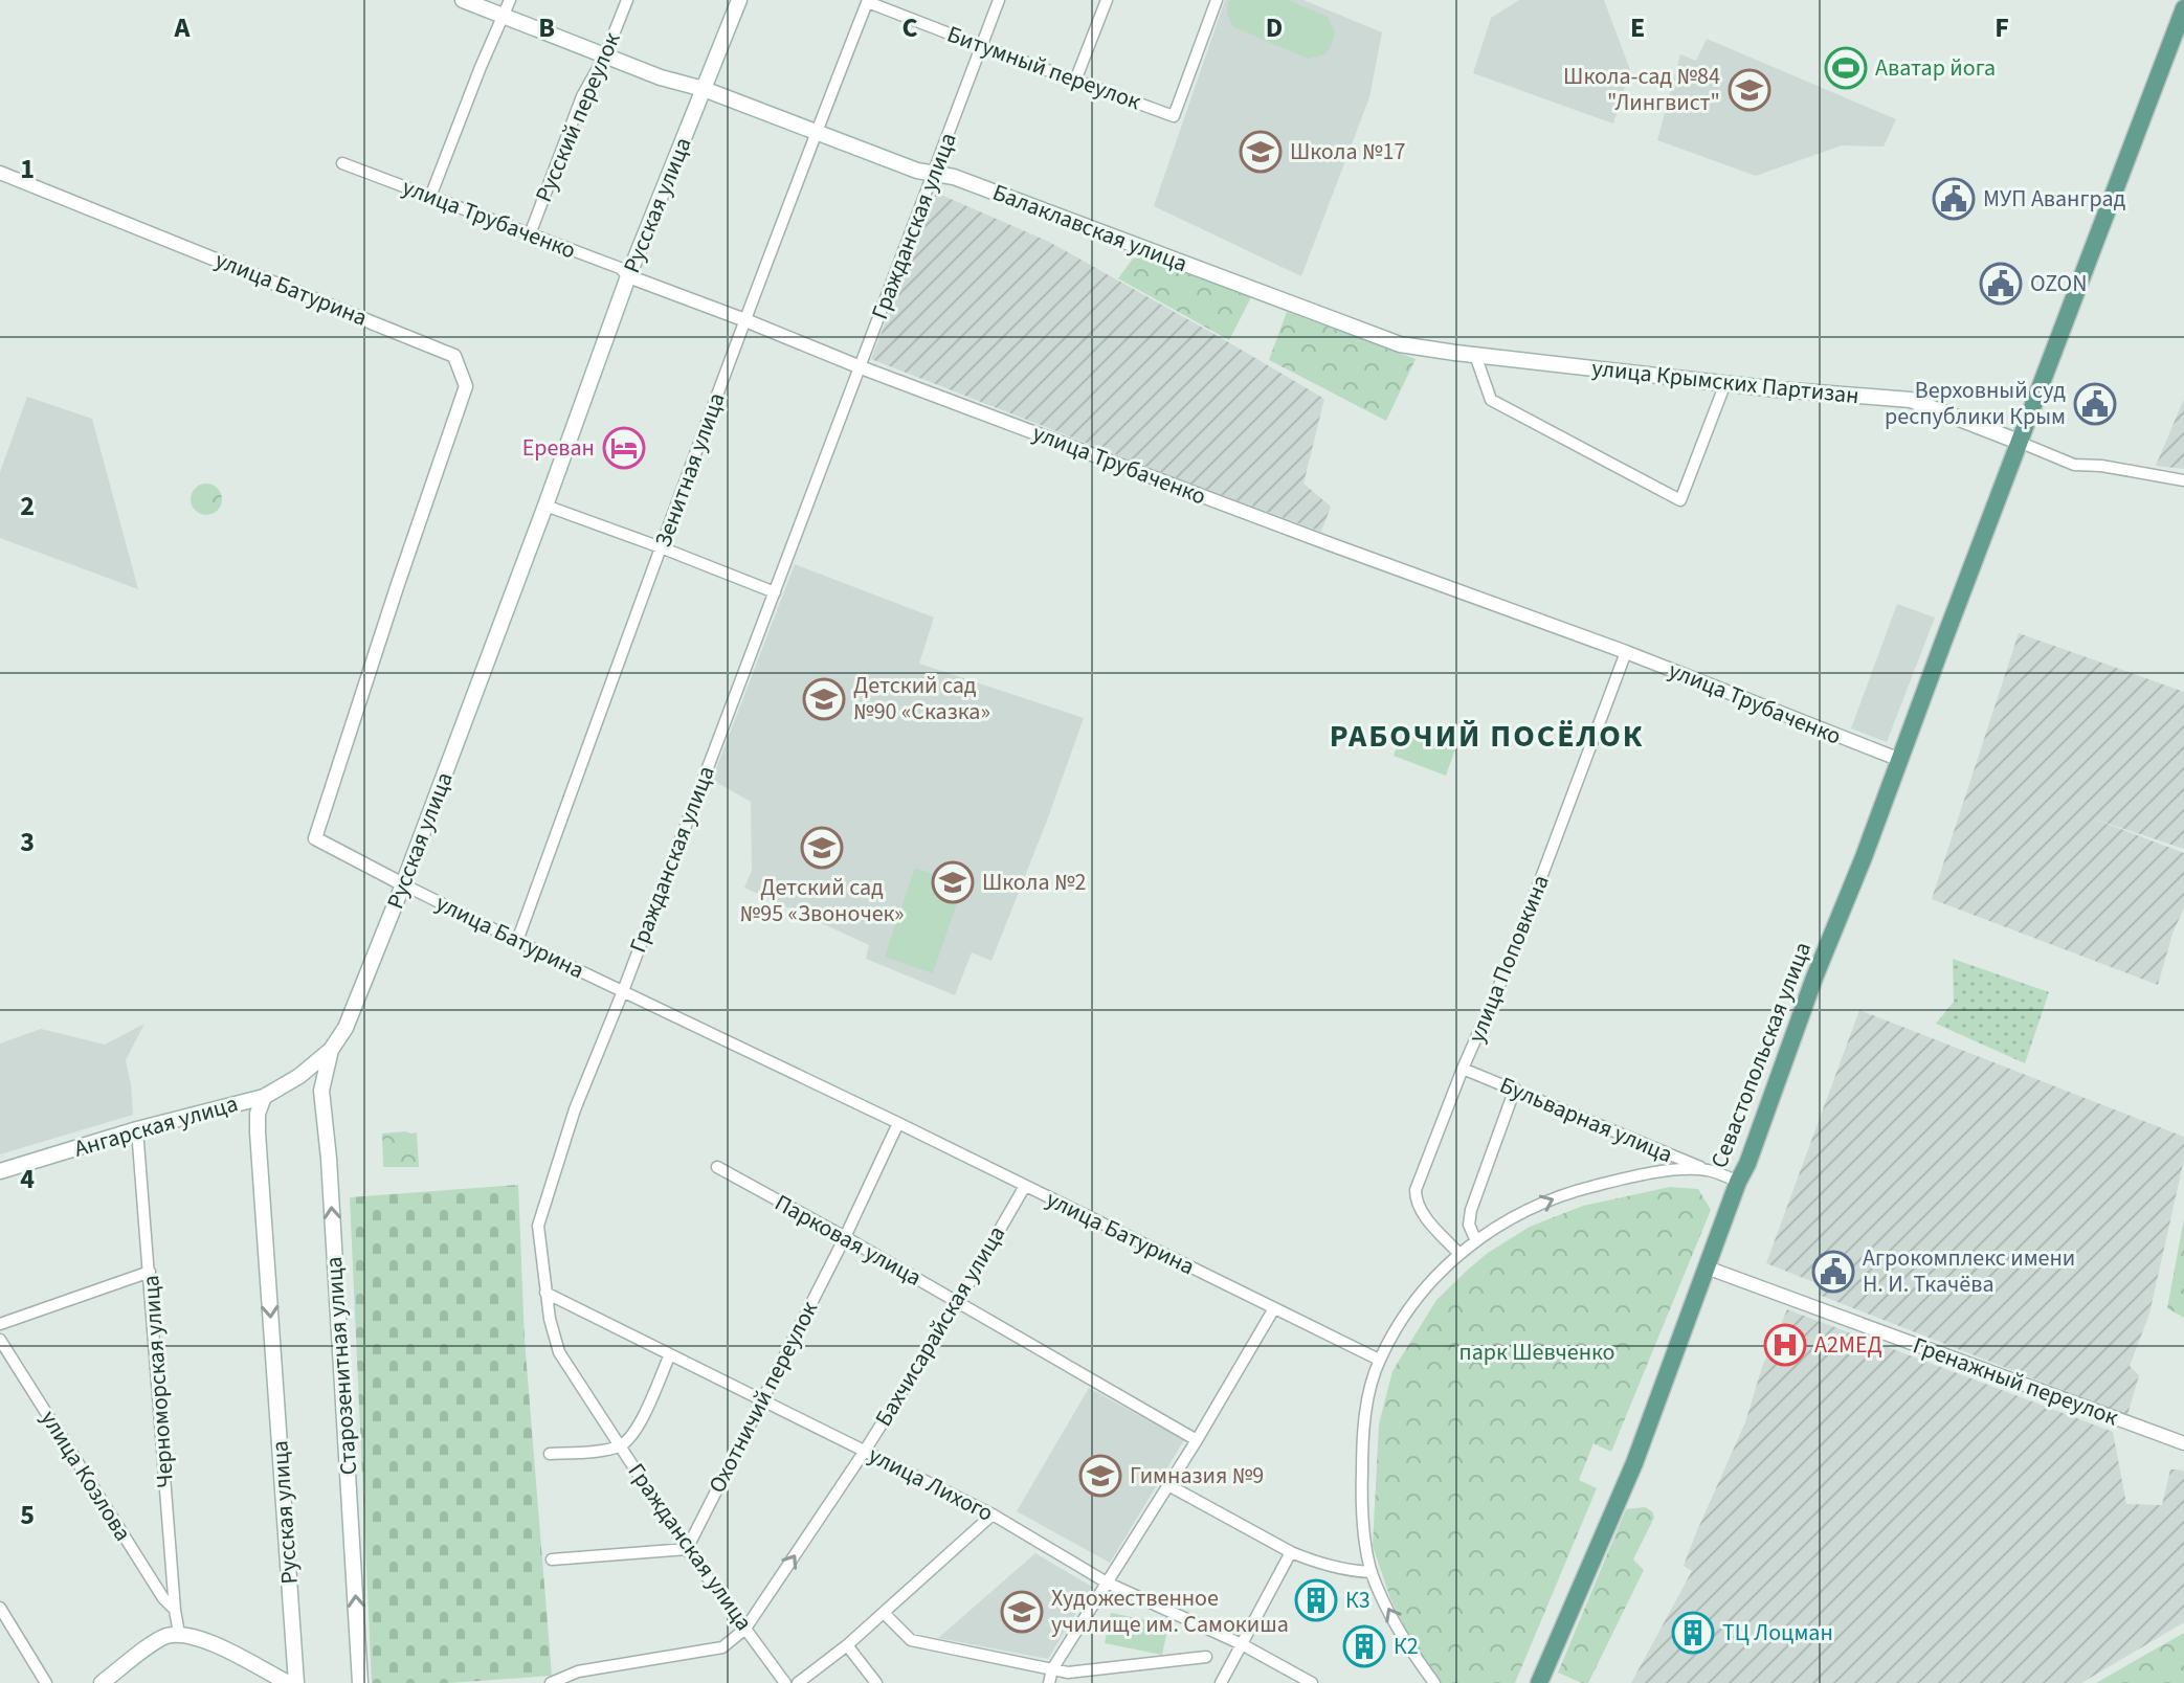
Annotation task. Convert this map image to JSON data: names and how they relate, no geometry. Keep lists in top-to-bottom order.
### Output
{
  "streets": {
    "main road": [
      "Русская улица",
      "Балаклавская улица",
      "улица Крымских Партизан",
      "Севастопольская улица",
      "Ангарская улица",
      "Старозенитная улица"
    ],
    "street": [
      "Битумный переулок",
      "Русский переулок",
      "улица Трубаченко",
      "Гражданская улица",
      "улица Батурина",
      "Зенитная улица",
      "улица Поповкина",
      "Бульварная улица",
      "Парковая улица",
      "Бахчисарайская улица",
      "Черноморская улица",
      "Гренажный переулок",
      "Охотничий переулок",
      "улица Козлова",
      "улица Лихого"
    ]
  },
  "crossings": [
    ["Битумный переулок", "Гражданская улица"],
    ["Битумный переулок", "Зенитная улица"],
    ["Русский переулок", "улица Трубаченко"],
    ["Русский переулок", "Балаклавская улица"],
    ["Русская улица", "улица Трубаченко"],
    ["Русская улица", "Балаклавская улица"],
    ["Русская улица", "улица Батурина"],
    ["Русская улица", "Ангарская улица"],
    ["Русская улица", "Старозенитная улица"],
    ["улица Трубаченко", "Гражданская улица"],
    ["улица Трубаченко", "Зенитная улица"],
    ["улица Трубаченко", "улица Поповкина"],
    ["улица Трубаченко", "Севастопольская улица"],
    ["Гражданская улица", "Балаклавская улица"],
    ["Гражданская улица", "улица Батурина"],
    ["Гражданская улица", "Бахчисарайская улица"],
    ["Гражданская улица", "Охотничий переулок"],
    ["Гражданская улица", "улица Лихого"],
    ["Балаклавская улица", "улица Крымских Партизан"],
    ["Балаклавская улица", "Зенитная улица"],
    ["улица Батурина", "Зенитная улица"],
    ["улица Батурина", "Бахчисарайская улица"],
    ["улица Батурина", "Охотничий переулок"],
    ["улица Крымских Партизан", "Севастопольская улица"],
    ["улица Поповкина", "Бульварная улица"],
    ["Севастопольская улица", "Бульварная улица"],
    ["Севастопольская улица", "Гренажный переулок"],
    ["Ангарская улица", "Черноморская улица"],
    ["Парковая улица", "Бахчисарайская улица"],
    ["Парковая улица", "Охотничий переулок"],
    ["Бахчисарайская улица", "улица Лихого"],
    ["Черноморская улица", "улица Козлова"],
    ["Охотничий переулок", "улица Лихого"]
  ],
  "one_way": ["Старозенитная улица"],
  "districts": ["РАБОЧИЙ ПОСЁЛОК"],
  "parks": ["парк Шевченко"],
  "places": {
    "sports": ["Аватар йога"],
    "school or university": [
      "Школа-сад №84 \"Лингвист\"",
      "Школа №17",
      "Детский сад №90 «Сказка»",
      "Детский сад №95 «Звоночек»",
      "Школа №2",
      "Гимназия №9",
      "Художественное училище им. Самокиша"
    ],
    "public building": [
      "МУП Аванград",
      "OZON",
      "Верховный суд республики Крым",
      "Агрокомплекс имени Н. И. Ткачёва"
    ],
    "hotel": ["Ереван"],
    "hospital": ["А2МЕД"],
    "building": ["К3", "ТЦ Лоцман", "К2"]
  },
  "grid": {
    "columns": [
      "A",
      "B",
      "C",
      "D",
      "E",
      "F"
    ],
    "rows": [
      "1",
      "2",
      "3",
      "4",
      "5"
    ]
  }
}
